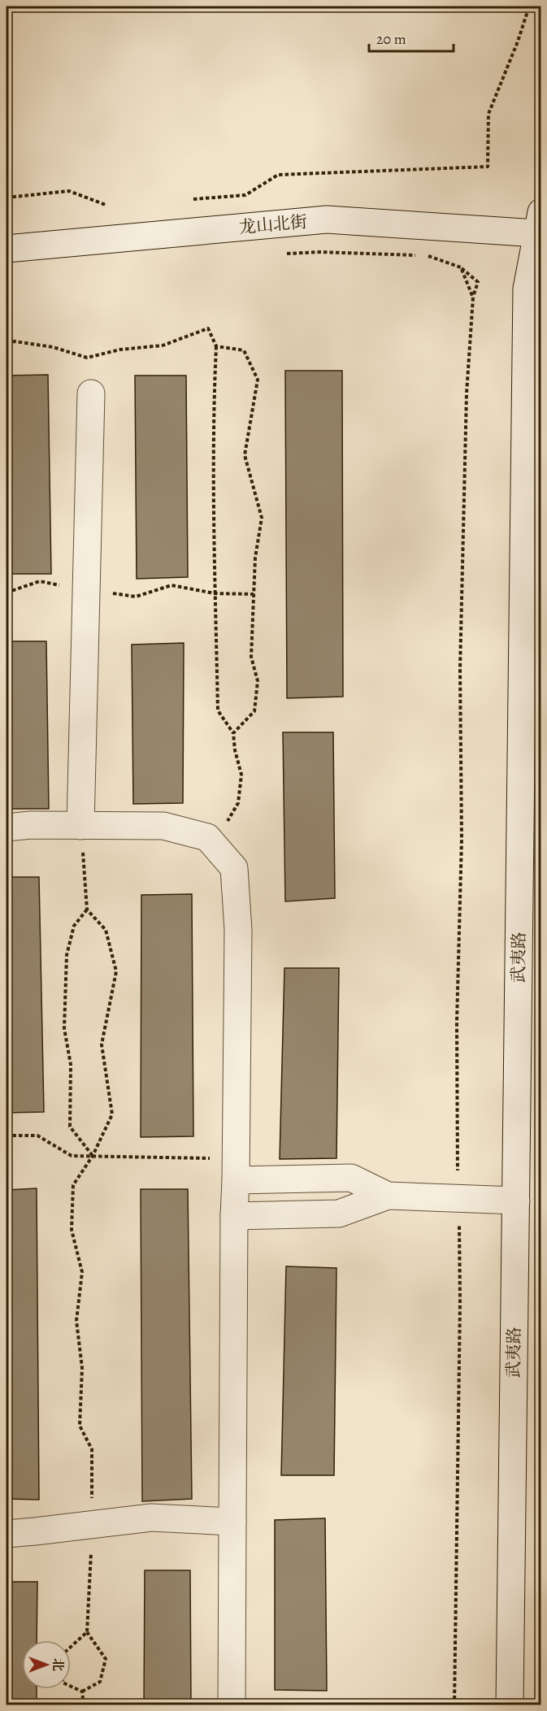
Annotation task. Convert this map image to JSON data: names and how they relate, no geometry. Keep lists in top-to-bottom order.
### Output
{
  "streets": {
    "street": ["龙山北街", "武夷路"]
  },
  "crossings": [
    ["龙山北街", "武夷路"]
  ],
  "scale_bar": "20 m",
  "north": "right"
}
